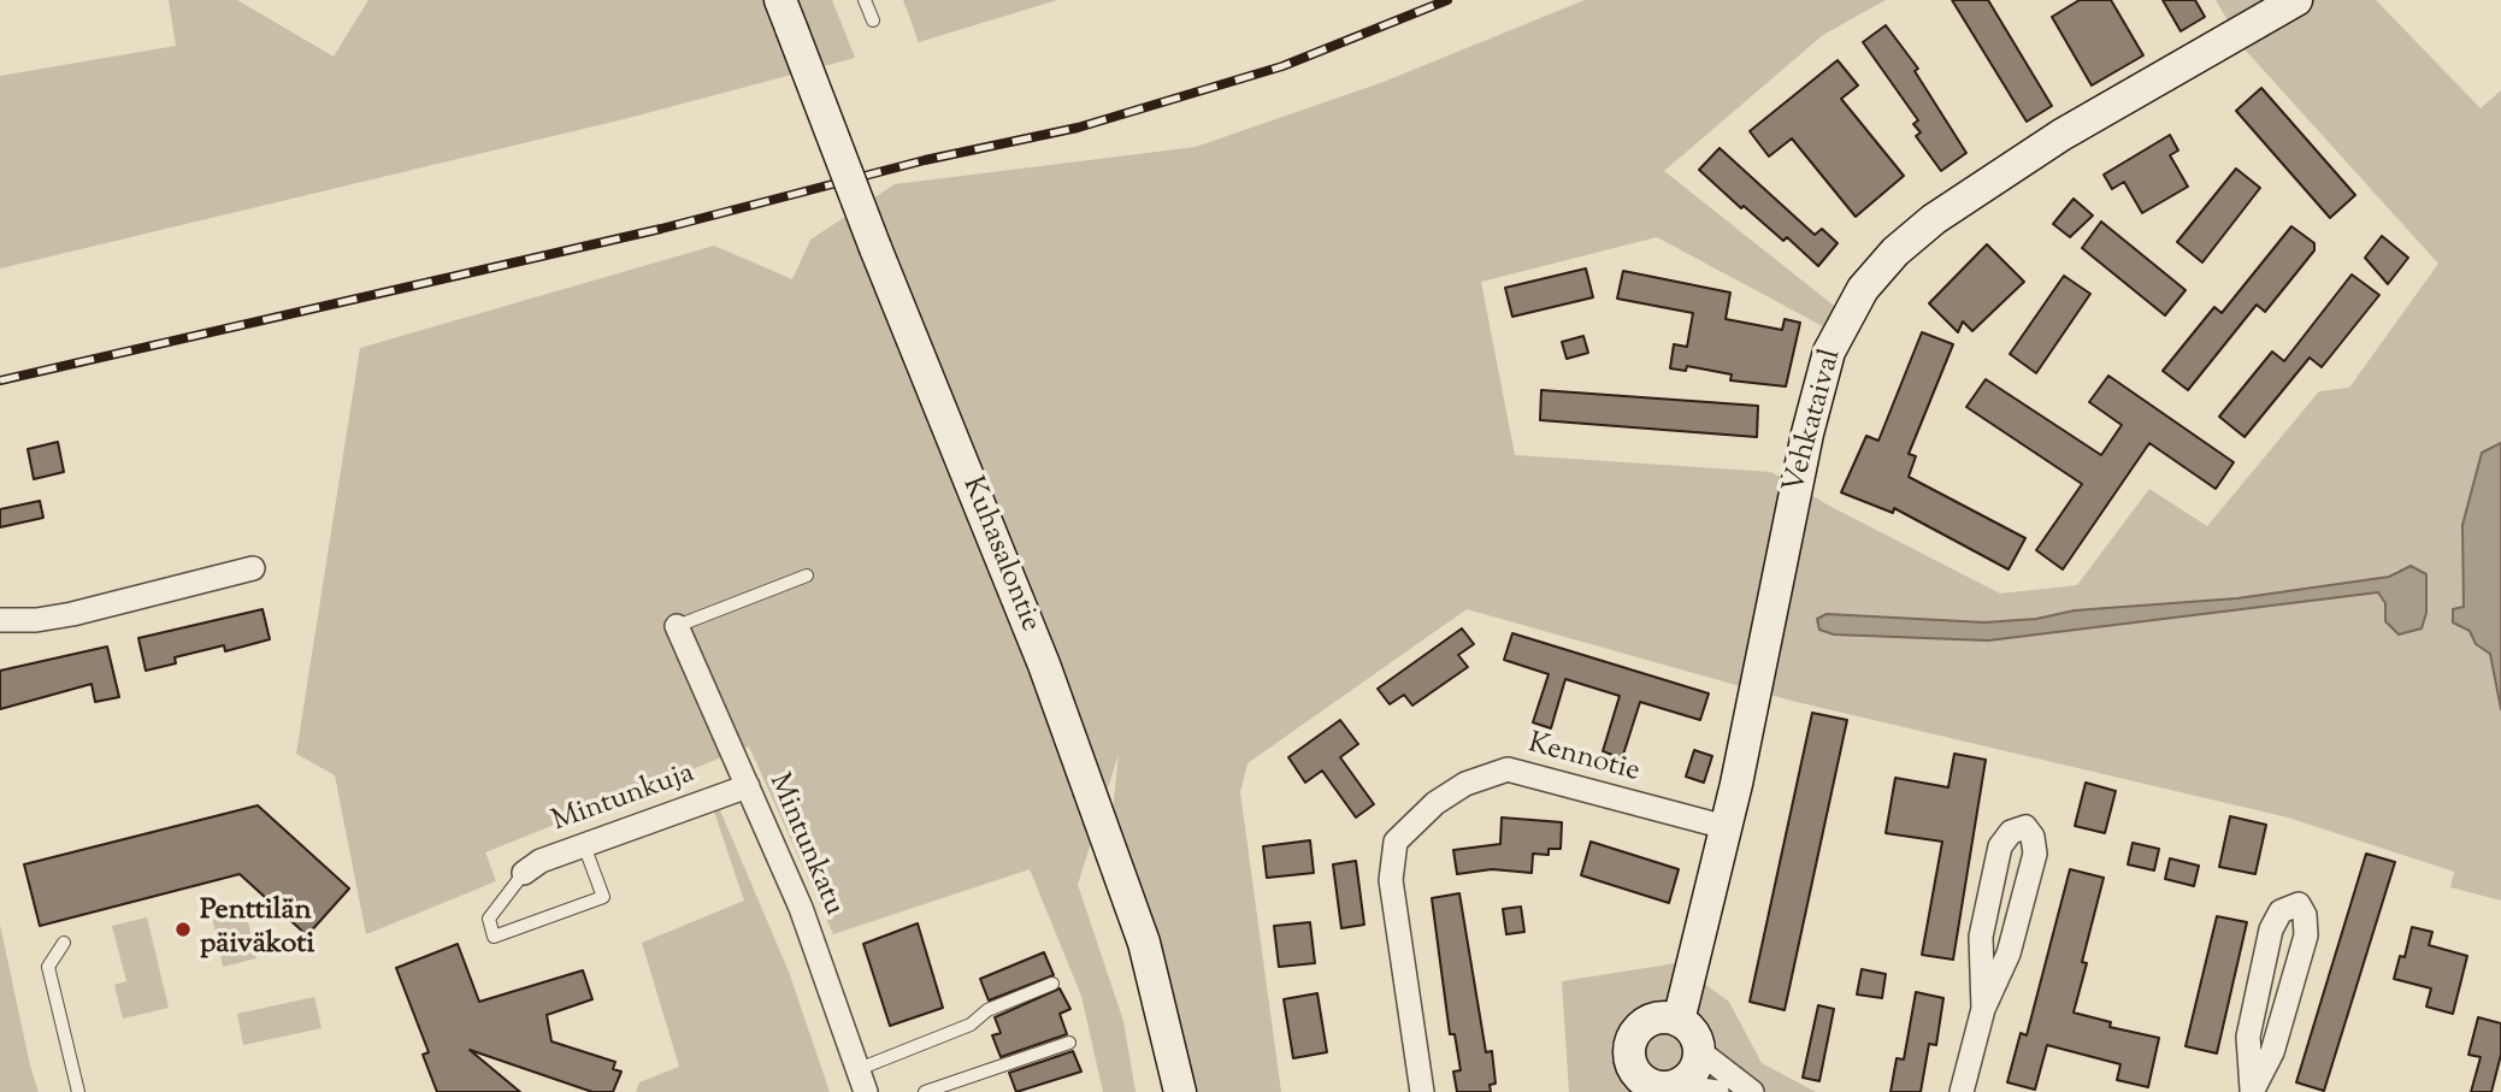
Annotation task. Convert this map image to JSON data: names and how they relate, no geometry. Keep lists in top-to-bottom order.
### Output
{
  "streets": {
    "street": [
      "Vehkataival",
      "Kuhasalontie",
      "Kennotie",
      "Mintunkuja",
      "Mintunkatu"
    ]
  },
  "crossings": [
    ["Vehkataival", "Kennotie"],
    ["Mintunkuja", "Mintunkatu"]
  ],
  "places": ["Penttilän päiväkoti"]
}
